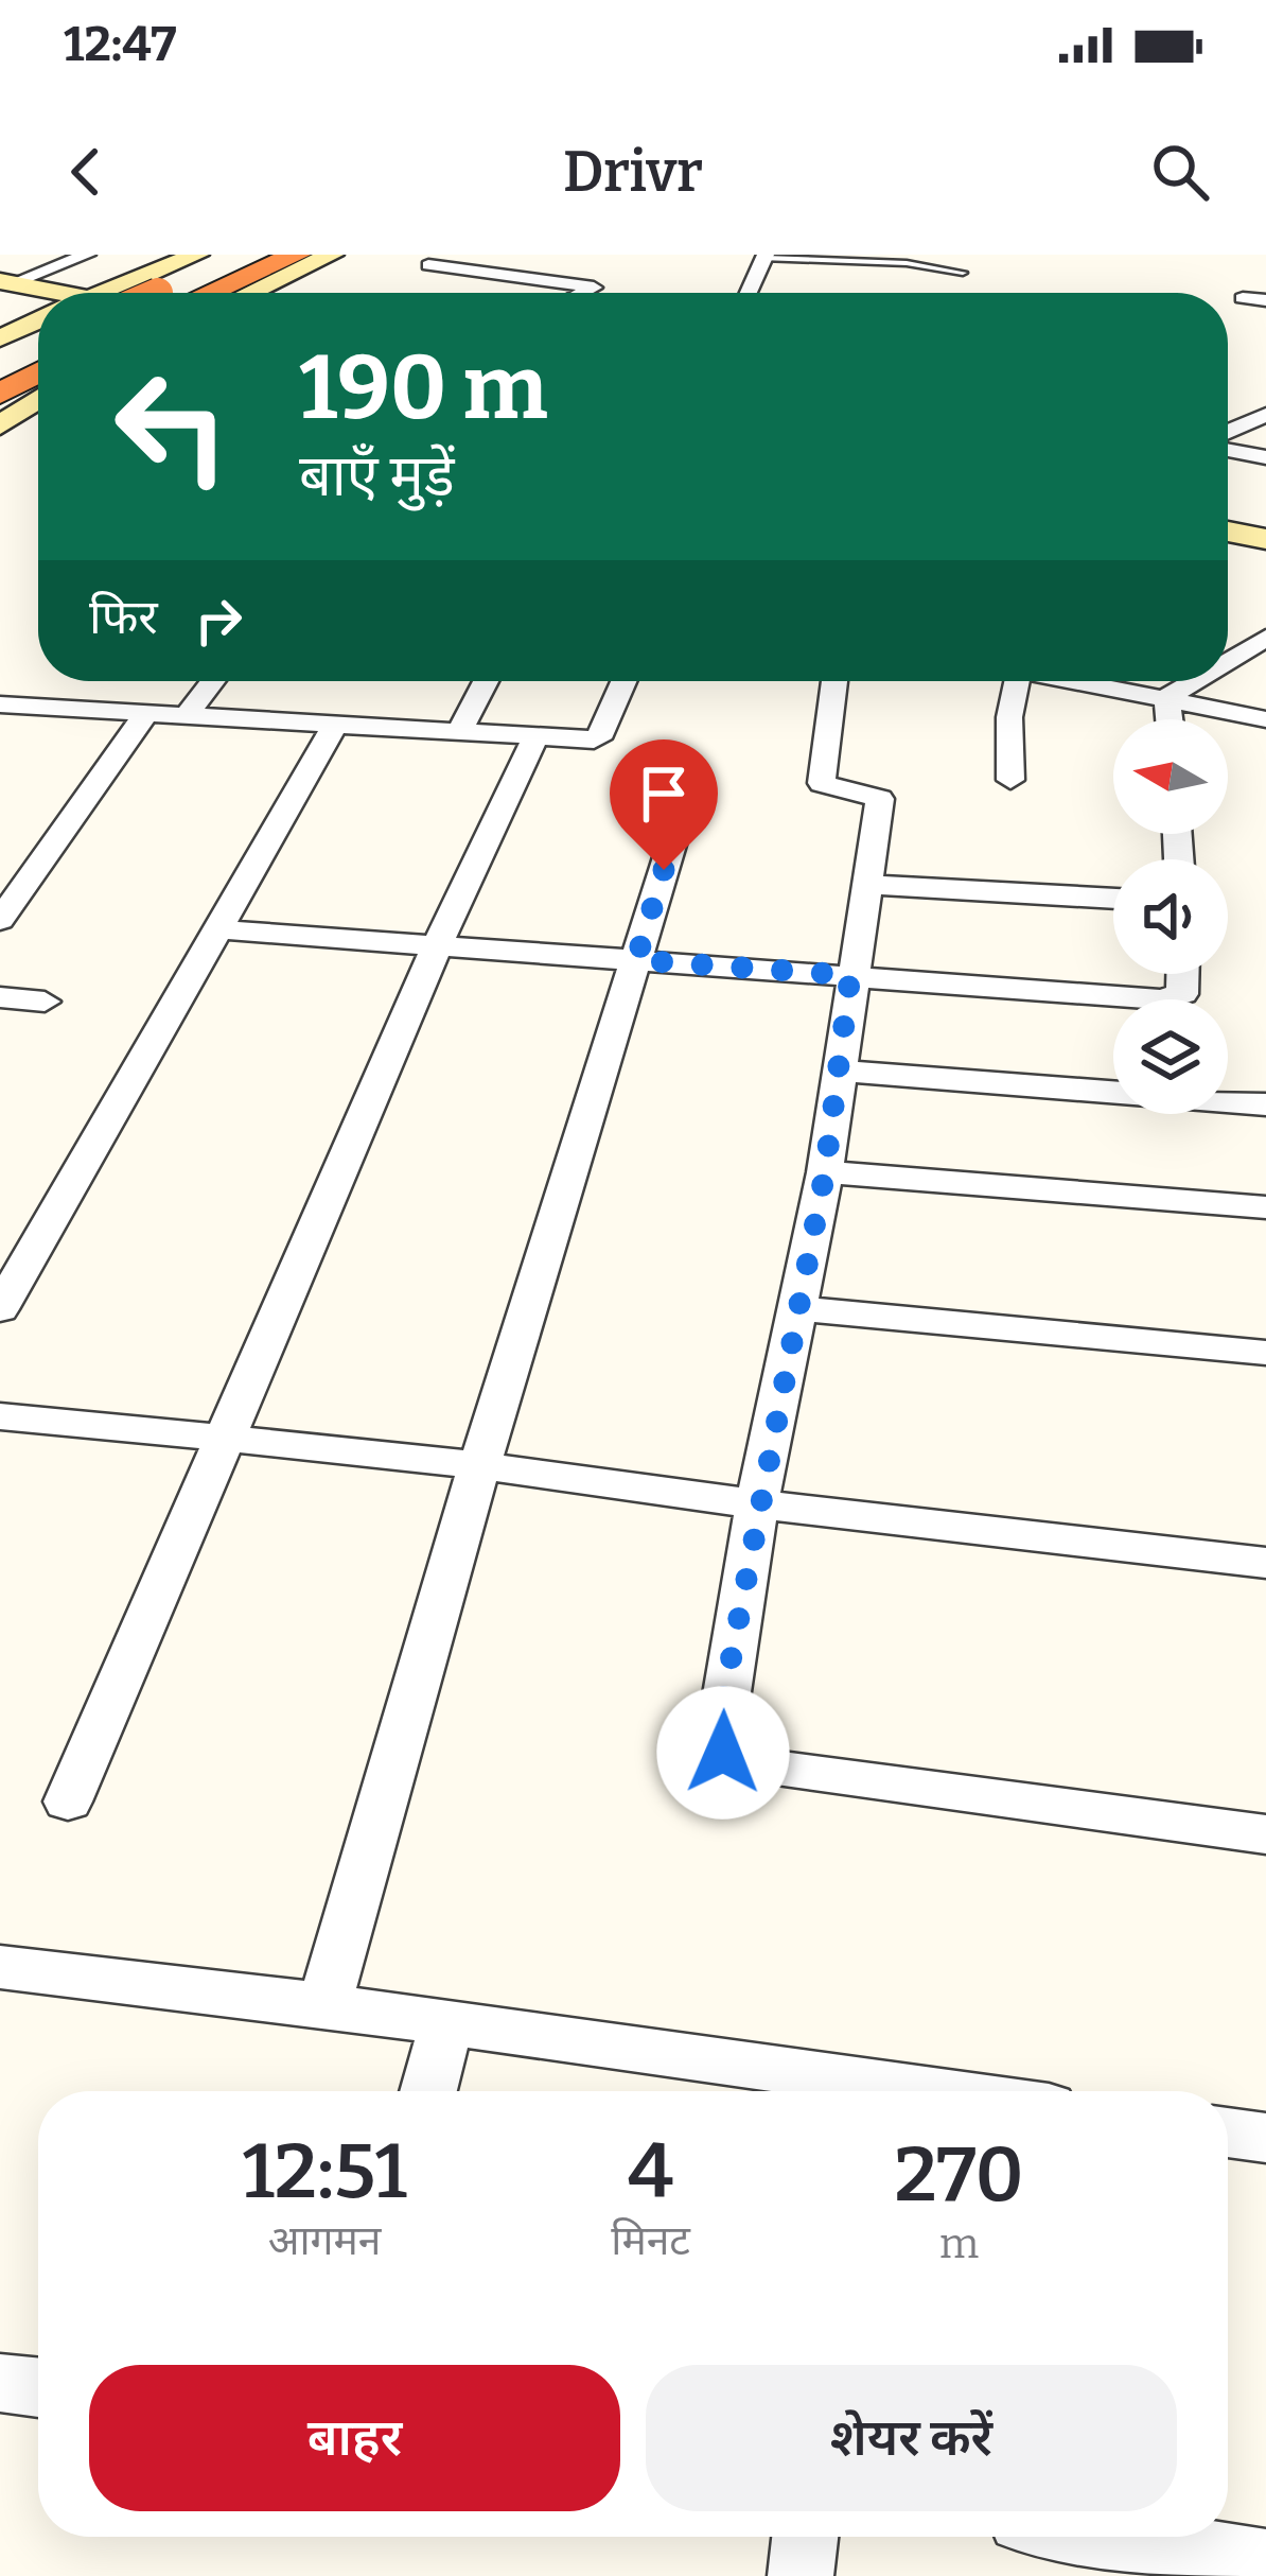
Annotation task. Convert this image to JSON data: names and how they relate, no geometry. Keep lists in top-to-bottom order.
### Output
{
  "north": "left",
  "page": {
    "status": "12:47",
    "header": "Drivr",
    "turn": ["190 m", "बाएँ मुड़ें"],
    "then": "फिर",
    "eta": [
      "12:51",
      "आगमन",
      "4",
      "मिनट",
      "270",
      "m"
    ],
    "buttons": ["बाहर", "शेयर करें"]
  }
}
